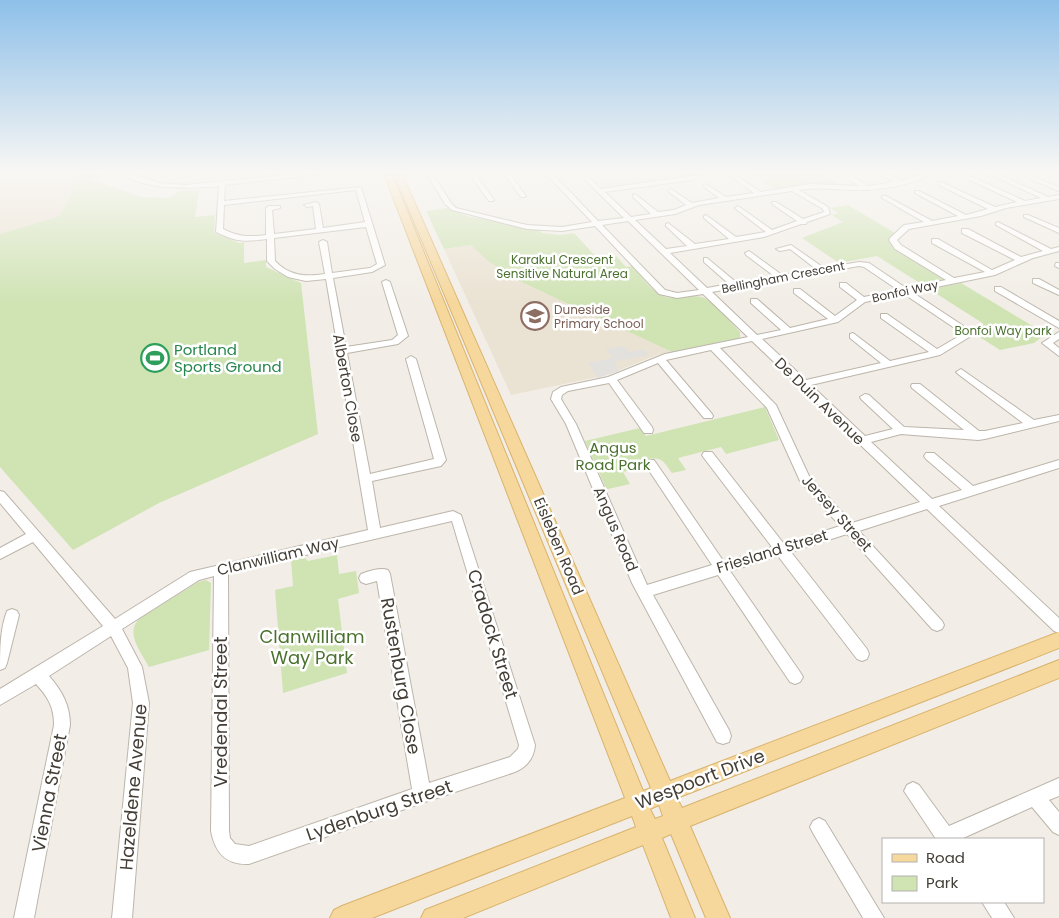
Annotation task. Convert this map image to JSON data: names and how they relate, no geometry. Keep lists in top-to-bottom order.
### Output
{
  "streets": {
    "main road": ["Eisleben Road", "Wespoort Drive"],
    "street": [
      "Bellingham Crescent",
      "Bonfoi Way",
      "Alberton Close",
      "De Duin Avenue",
      "Jersey Street",
      "Angus Road",
      "Friesland Street",
      "Clanwilliam Way",
      "Cradock Street",
      "Rustenburg Close",
      "Vredendal Street",
      "Hazeldene Avenue",
      "Vienna Street",
      "Lydenburg Street"
    ]
  },
  "crossings": [
    ["Bellingham Crescent", "Bonfoi Way"],
    ["Bellingham Crescent", "De Duin Avenue"],
    ["Bonfoi Way", "De Duin Avenue"],
    ["Bonfoi Way", "Angus Road"],
    ["Alberton Close", "Clanwilliam Way"],
    ["De Duin Avenue", "Angus Road"],
    ["De Duin Avenue", "Friesland Street"],
    ["Jersey Street", "Angus Road"],
    ["Jersey Street", "Friesland Street"],
    ["Angus Road", "Friesland Street"],
    ["Eisleben Road", "Wespoort Drive"],
    ["Clanwilliam Way", "Cradock Street"],
    ["Clanwilliam Way", "Vredendal Street"],
    ["Clanwilliam Way", "Hazeldene Avenue"],
    ["Clanwilliam Way", "Vienna Street"],
    ["Cradock Street", "Lydenburg Street"],
    ["Rustenburg Close", "Lydenburg Street"],
    ["Vredendal Street", "Lydenburg Street"]
  ],
  "parks": [
    "Karakul Crescent Sensitive Natural Area",
    "Bonfoi Way park",
    "Angus Road Park",
    "Clanwilliam Way Park"
  ],
  "places": {
    "school or university": ["Duneside Primary School"],
    "sports": ["Portland Sports Ground"]
  },
  "legend": ["Road", "Park"]
}
